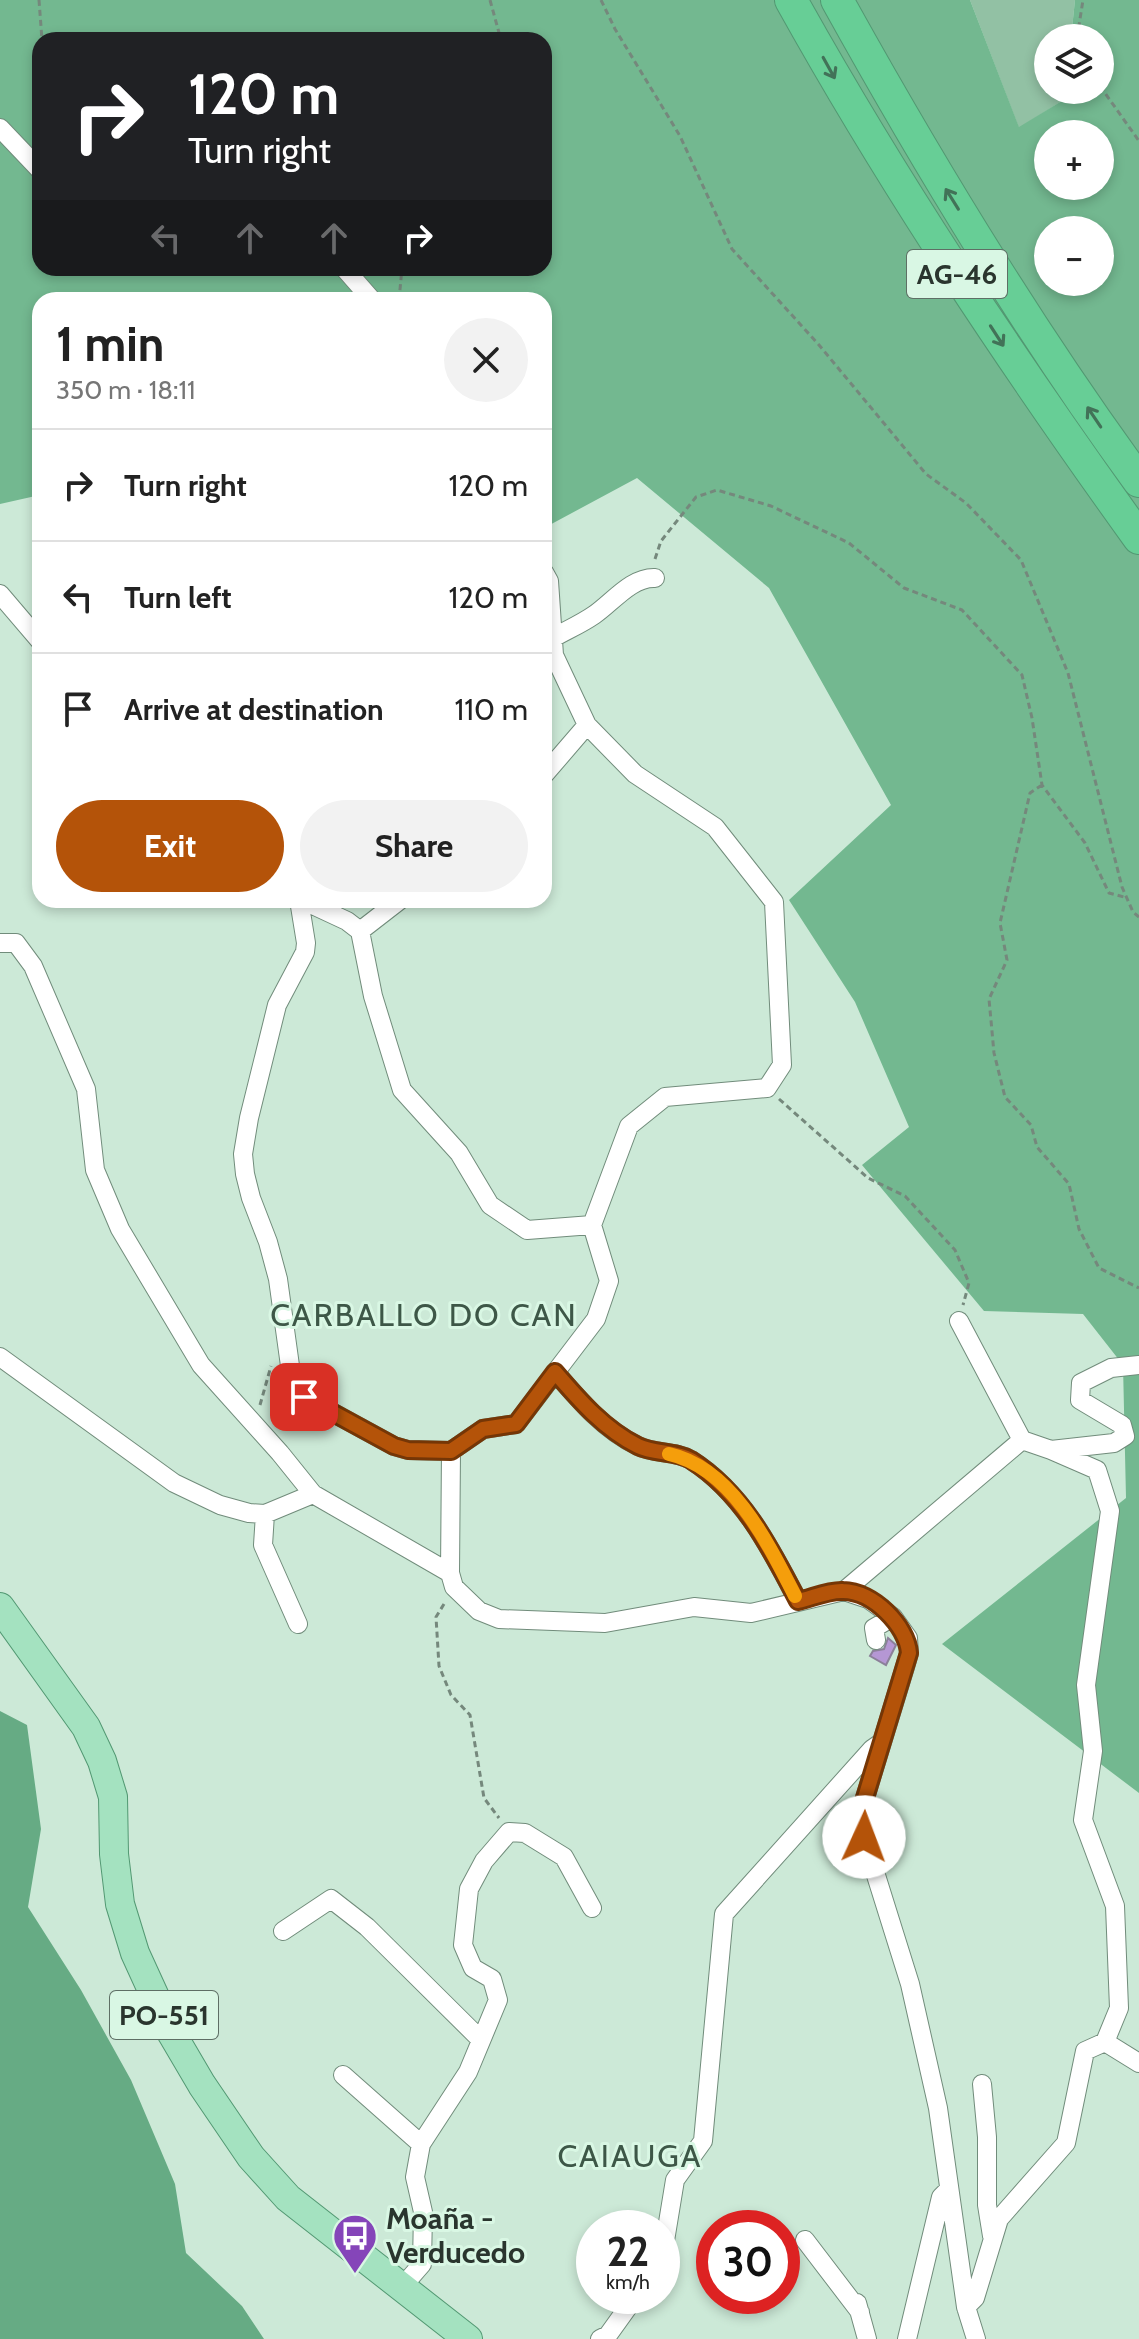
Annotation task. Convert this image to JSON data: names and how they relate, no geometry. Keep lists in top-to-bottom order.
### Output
{
  "streets": {
    "highway": ["AG-46"],
    "main road": ["PO-551"]
  },
  "districts": ["CARBALLO DO CAN", "CAIAUGA"],
  "places": {
    "bus stop": ["Moaña - Verducedo"]
  },
  "page": {
    "map_buttons": ["+", "−"],
    "turn": ["120 m", "Turn right"],
    "heading": ["1 min", "350 m · 18:11"],
    "list": [
      {
        "name": "Turn right",
        "value": "120 m"
      },
      {
        "name": "Turn left",
        "value": "120 m"
      },
      {
        "name": "Arrive at destination",
        "value": "110 m"
      }
    ],
    "buttons": ["Exit", "Share"],
    "speed": "22 km/h",
    "limit": "30"
  }
}
